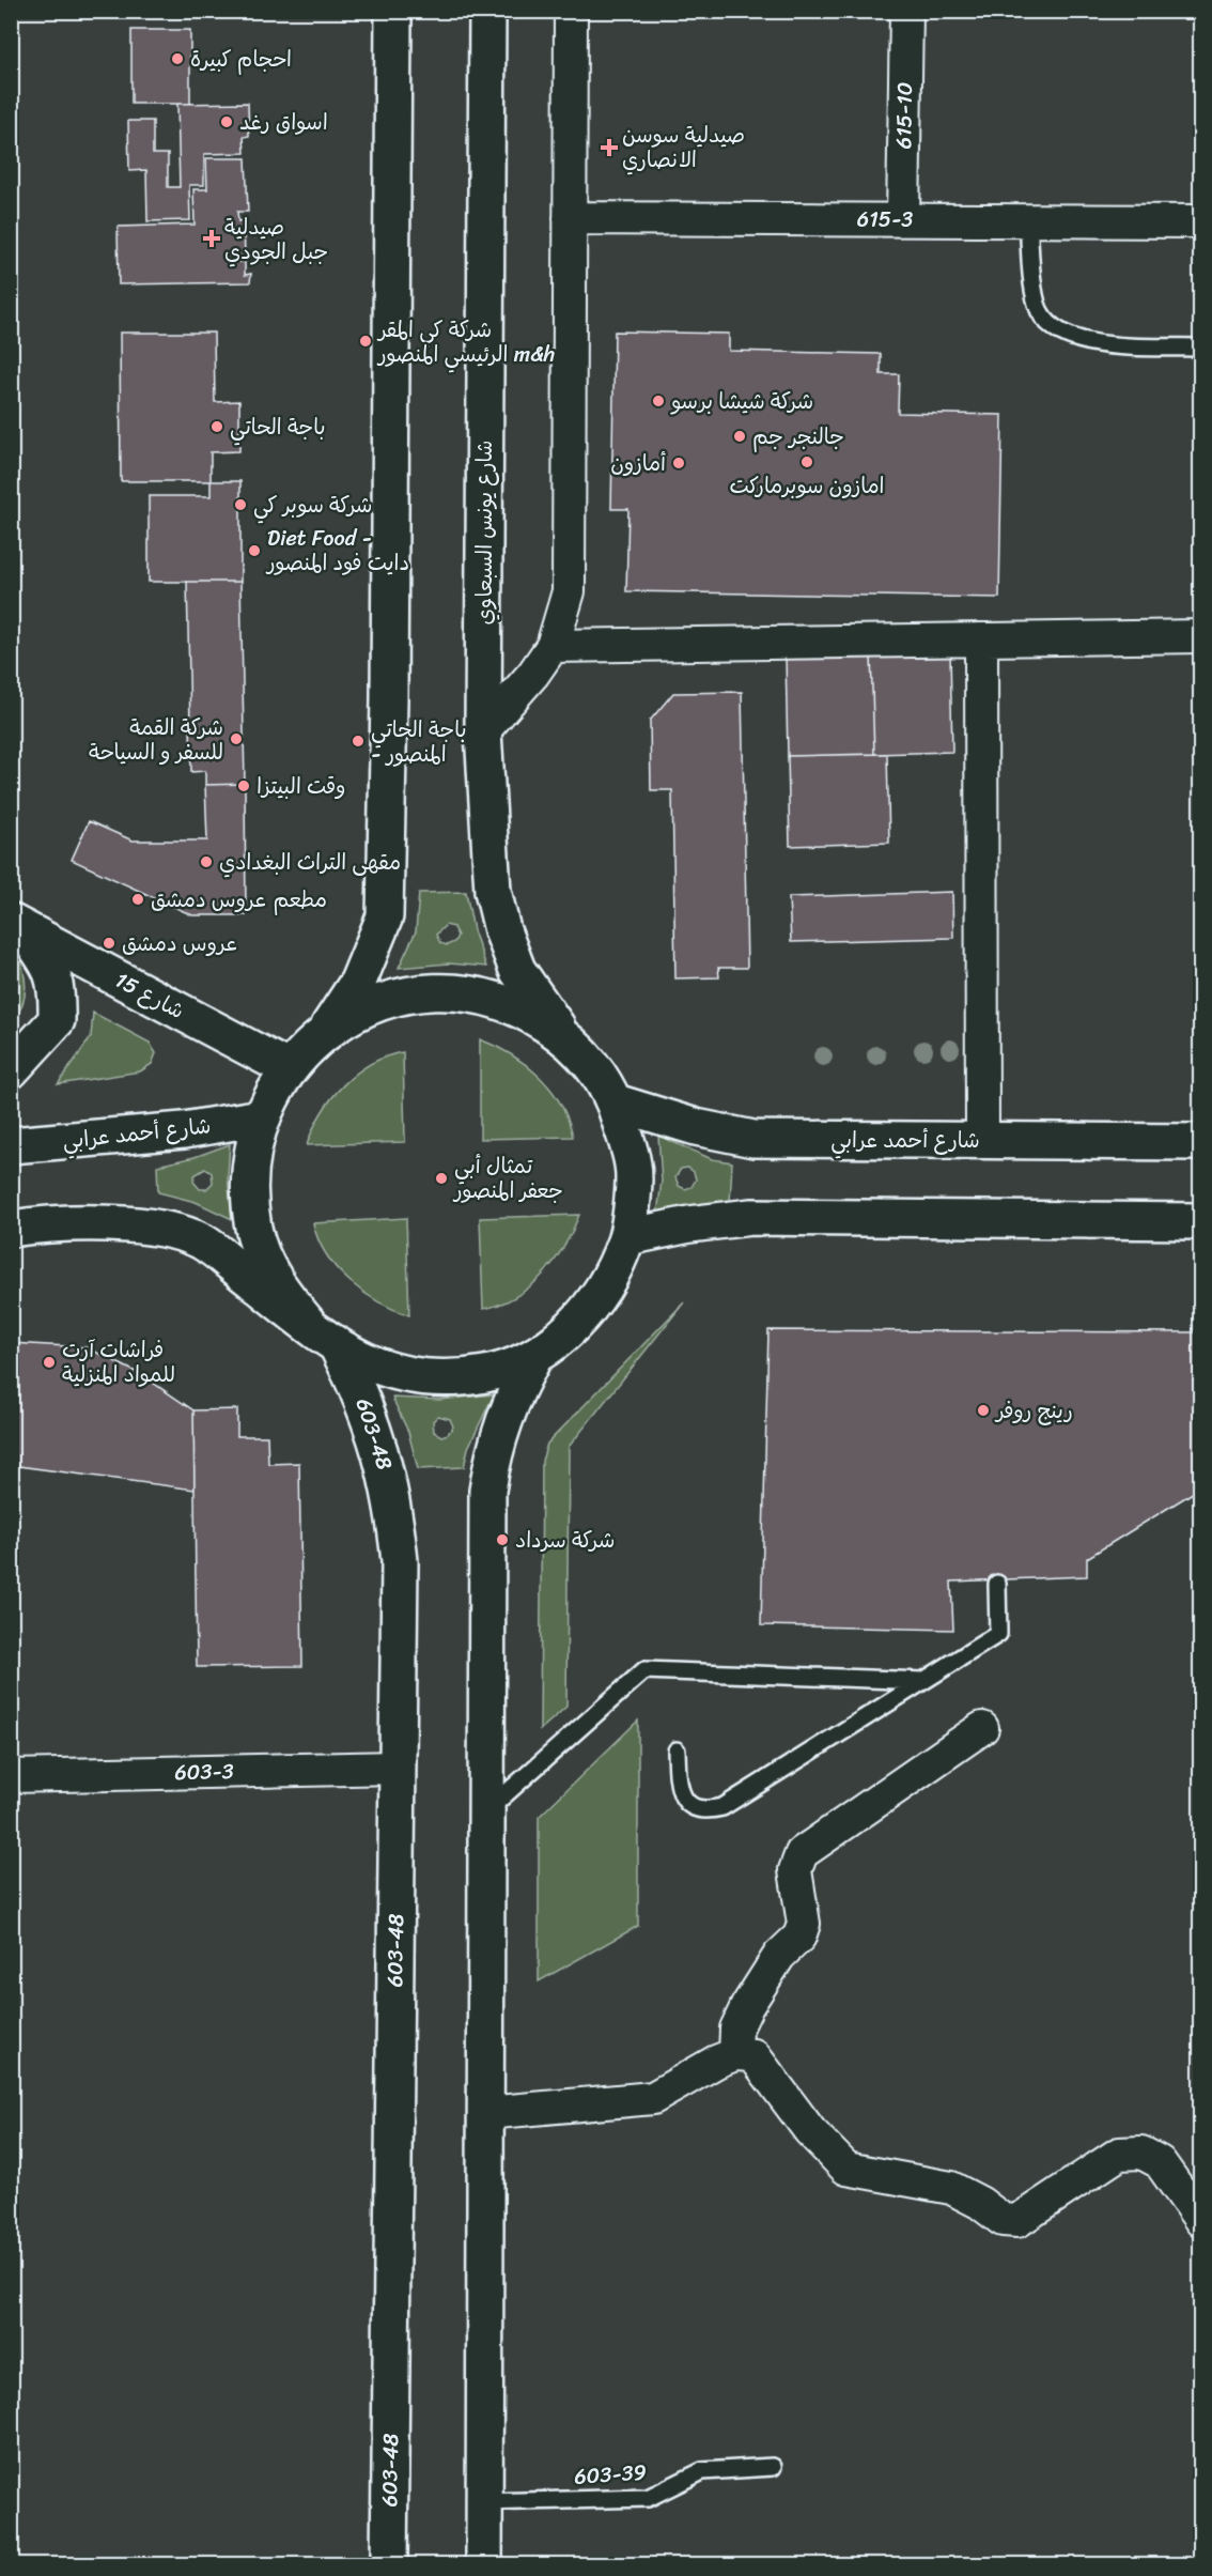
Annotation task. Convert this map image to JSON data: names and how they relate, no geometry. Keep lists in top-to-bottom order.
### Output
{
  "streets": {
    "main road": [
      "شارع يونس السبعاوي",
      "شارع 15",
      "شارع أحمد عرابي",
      "603-48"
    ],
    "street": ["615-10", "615-3", "603-3"],
    "lane": ["603-39"]
  },
  "crossings": [
    ["615-10", "615-3"],
    ["603-48", "603-3"]
  ],
  "places": {
    "other": [
      "احجام كبيرة",
      "اسواق رغد",
      "شركة كي المقر الرئيسي المنصور m&h",
      "شركة شيشا برسو",
      "باجة الحاتي",
      "جالنجر جم",
      "امازون سوبرماركت",
      "أمازون",
      "شركة سوبر كي",
      "Diet Food - دايت فود المنصور",
      "شركة القمة للسفر و السياحة",
      "باجة الحاتي - المنصور",
      "وقت البيتزا",
      "مقهى التراث البغدادي",
      "مطعم عروس دمشق",
      "عروس دمشق",
      "تمثال أبي جعفر المنصور",
      "فراشات آرت للمواد المنزلية",
      "رينج روفر",
      "شركة سرداد"
    ],
    "health": ["صيدلية سوسن الانصاري", "صيدلية جبل الجودي"]
  }
}
